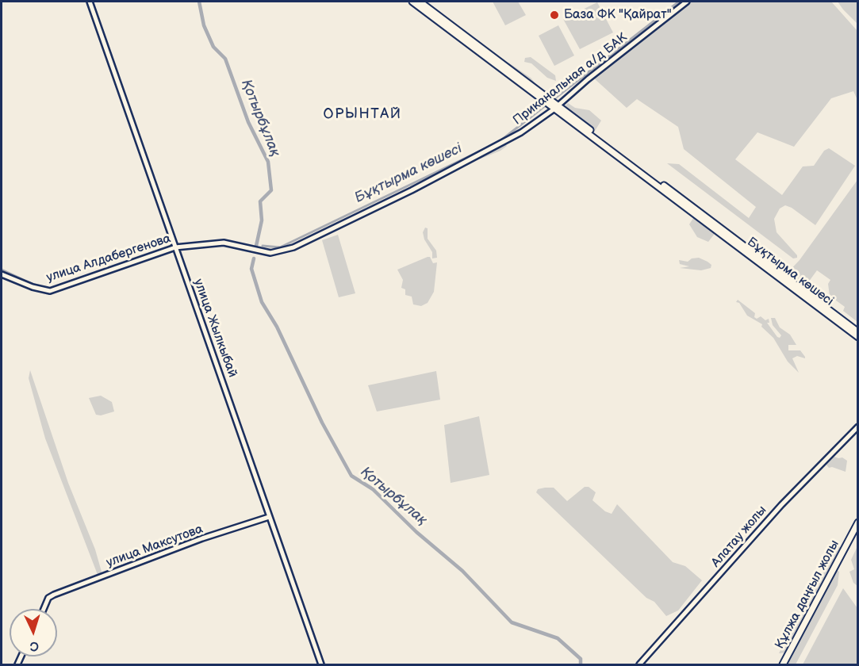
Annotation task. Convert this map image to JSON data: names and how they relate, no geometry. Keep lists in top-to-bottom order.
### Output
{
  "streets": {
    "main road": ["Бұқтырма көшесі", "Құлжа даңғыл жолы"],
    "street": [
      "Приканальная а/д БАК",
      "улица Алдабергенова",
      "улица Жылкыбай",
      "Алатау жолы",
      "улица Максутова"
    ]
  },
  "crossings": [
    ["Приканальная а/д БАК", "улица Алдабергенова"],
    ["Приканальная а/д БАК", "Бұқтырма көшесі"],
    ["улица Алдабергенова", "улица Жылкыбай"],
    ["улица Жылкыбай", "улица Максутова"]
  ],
  "districts": ["ОРЫНТАЙ"],
  "water": ["Қотырбұлақ", "Бұқтырма көшесі"],
  "places": ["База ФК \"Қайрат\""],
  "north": "bottom"
}
